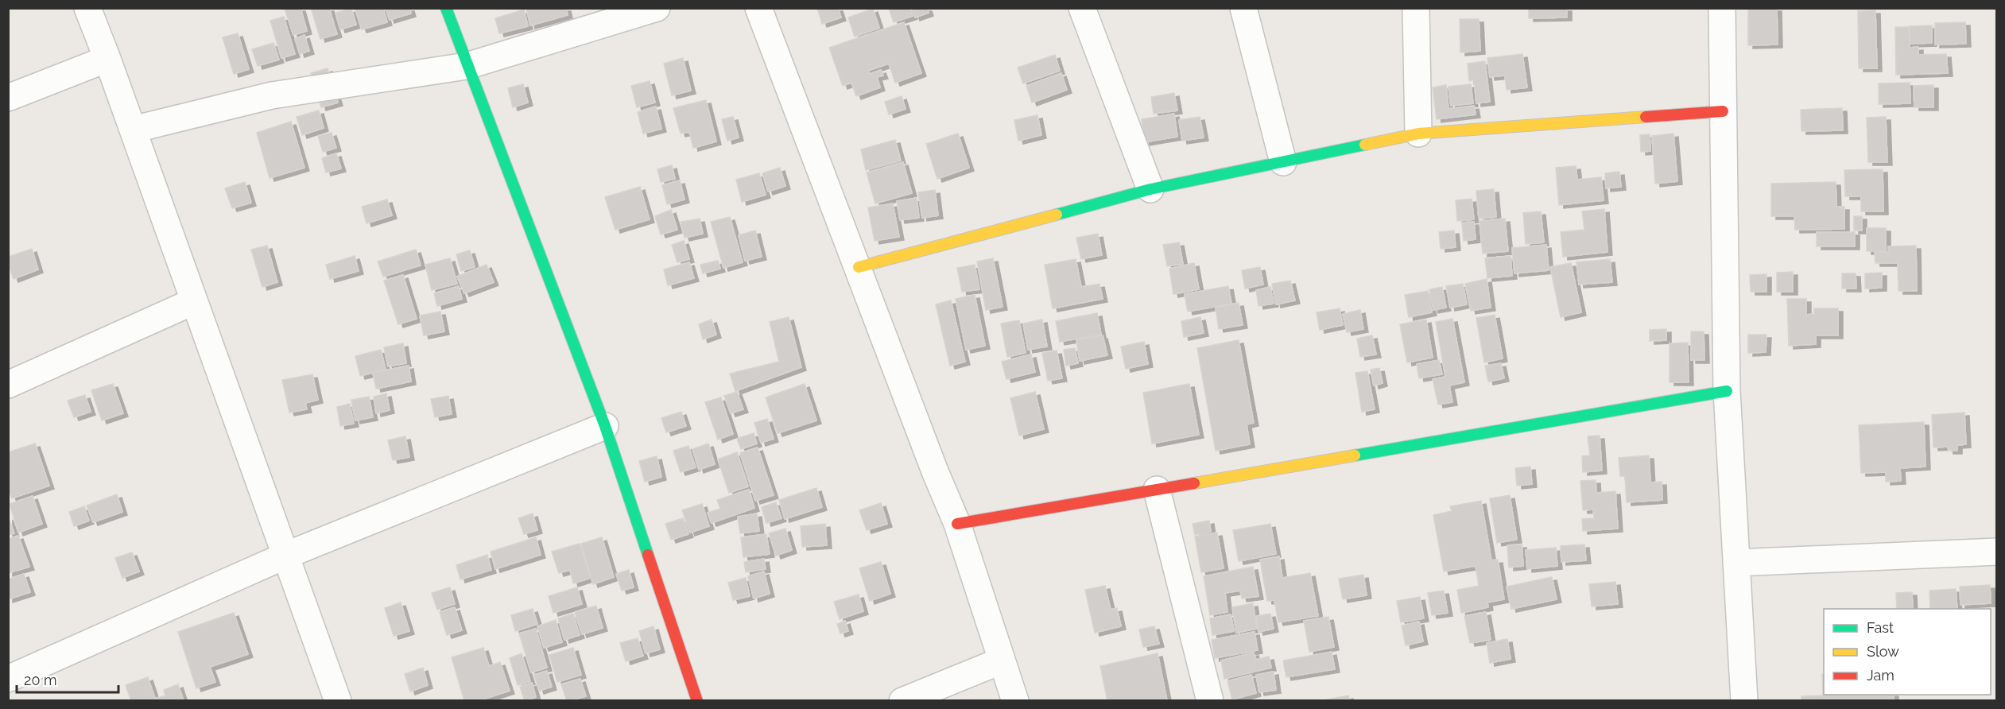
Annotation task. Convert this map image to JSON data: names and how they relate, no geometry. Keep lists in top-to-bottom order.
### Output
{
  "legend": ["Fast", "Slow", "Jam"],
  "scale_bar": "20 m"
}
